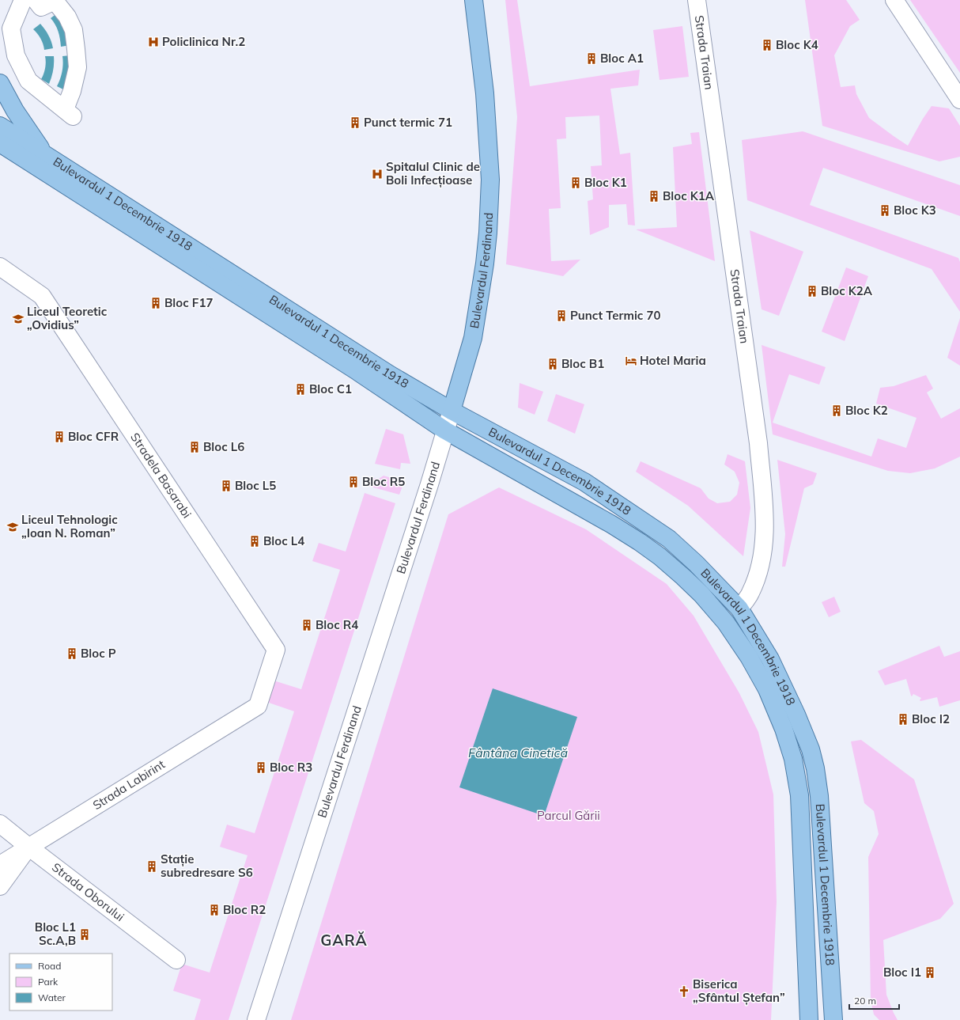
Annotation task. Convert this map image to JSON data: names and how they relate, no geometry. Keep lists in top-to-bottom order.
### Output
{
  "streets": {
    "main road": ["Bulevardul 1 Decembrie 1918", "Bulevardul Ferdinand"],
    "street": [
      "Strada Traian",
      "Stradela Basarabi",
      "Strada Labirint",
      "Strada Oborului"
    ]
  },
  "crossings": [
    ["Strada Traian", "Bulevardul 1 Decembrie 1918"],
    ["Bulevardul 1 Decembrie 1918", "Bulevardul Ferdinand"],
    ["Stradela Basarabi", "Strada Labirint"],
    ["Strada Labirint", "Strada Oborului"]
  ],
  "districts": ["GARĂ"],
  "water": ["Fântâna Cinetică"],
  "parks": ["Parcul Gării"],
  "places": {
    "hospital": ["Policlinica Nr.2", "Spitalul Clinic de Boli Infecțioase"],
    "building": [
      "Bloc K4",
      "Bloc A1",
      "Punct termic 71",
      "Bloc K1",
      "Bloc K1A",
      "Bloc K3",
      "Bloc K2A",
      "Bloc F17",
      "Punct Termic 70",
      "Bloc B1",
      "Bloc C1",
      "Bloc K2",
      "Bloc CFR",
      "Bloc L6",
      "Bloc R5",
      "Bloc L5",
      "Bloc L4",
      "Bloc R4",
      "Bloc P",
      "Bloc I2",
      "Bloc R3",
      "Stație subredresare S6",
      "Bloc R2",
      "Bloc L1 Sc.A,B",
      "Bloc I1"
    ],
    "school or university": ["Liceul Teoretic „Ovidius”", "Liceul Tehnologic „Ioan N. Roman”"],
    "hotel": ["Hotel Maria"],
    "church": ["Biserica „Sfântul Ștefan”"]
  },
  "legend": ["Road", "Park", "Water"],
  "scale_bar": "20 m"
}
